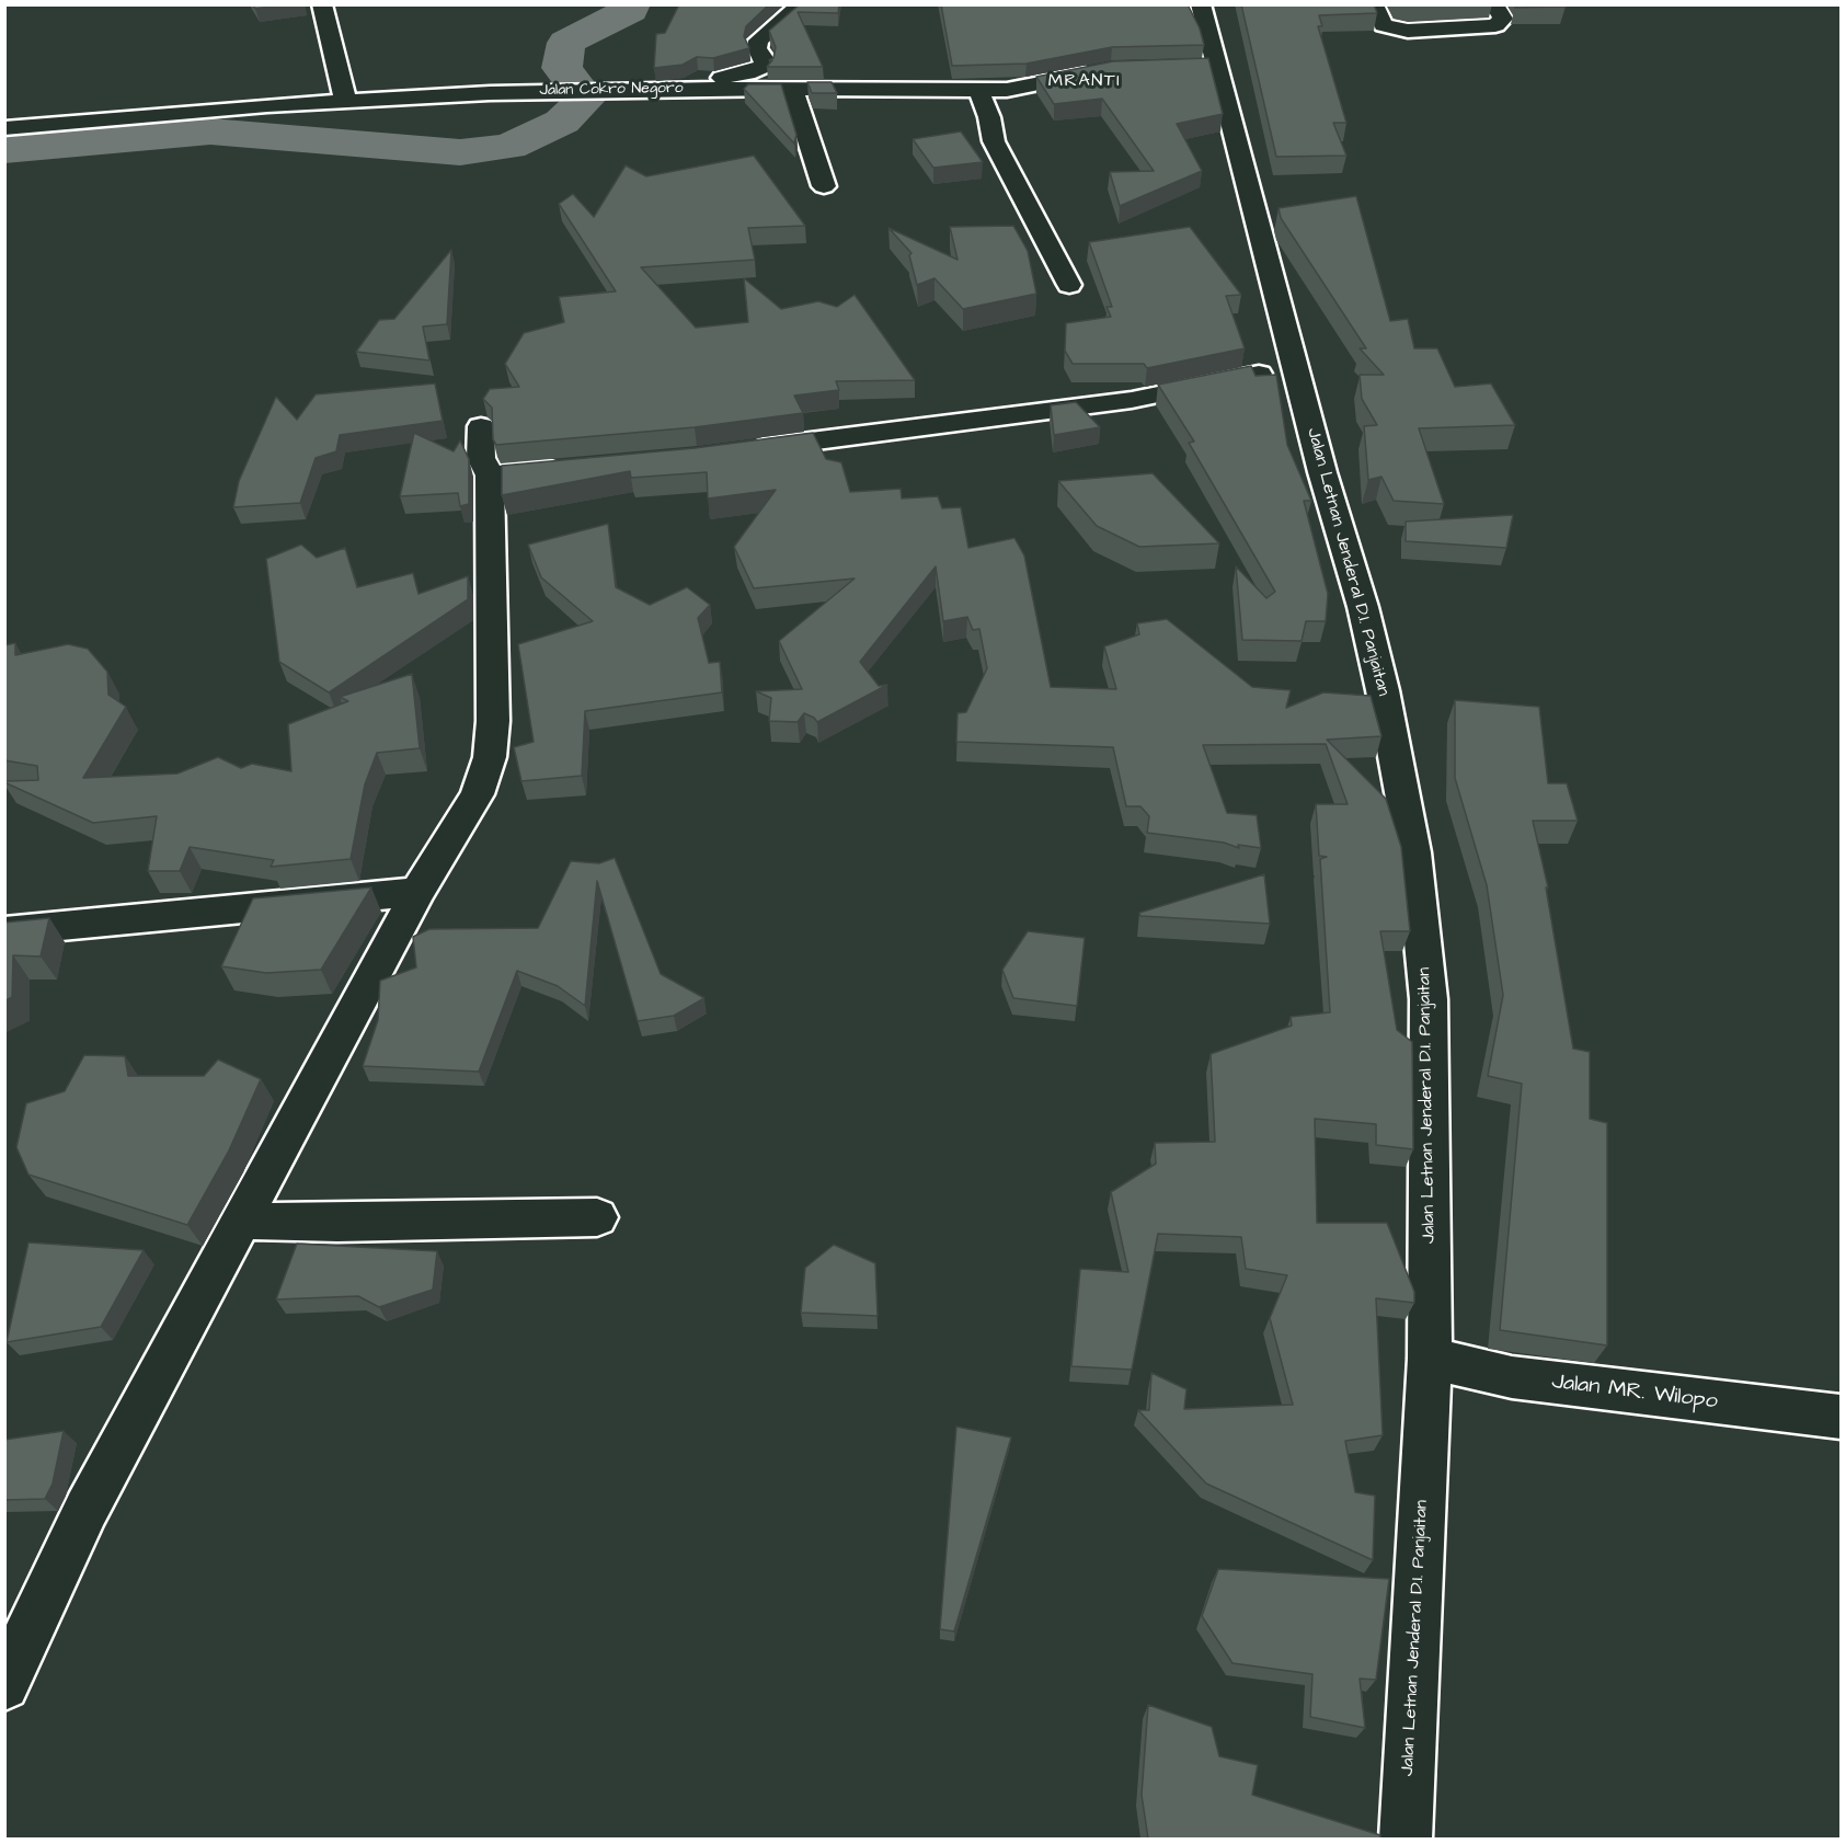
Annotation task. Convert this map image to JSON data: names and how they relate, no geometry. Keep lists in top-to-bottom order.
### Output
{
  "streets": {
    "street": ["Jalan Cokro Negoro", "Jalan Letnan Jenderal D.I. Panjaitan", "Jalan MR. Wilopo"]
  },
  "crossings": [
    ["Jalan Letnan Jenderal D.I. Panjaitan", "Jalan MR. Wilopo"]
  ],
  "districts": ["MRANTI"]
}
